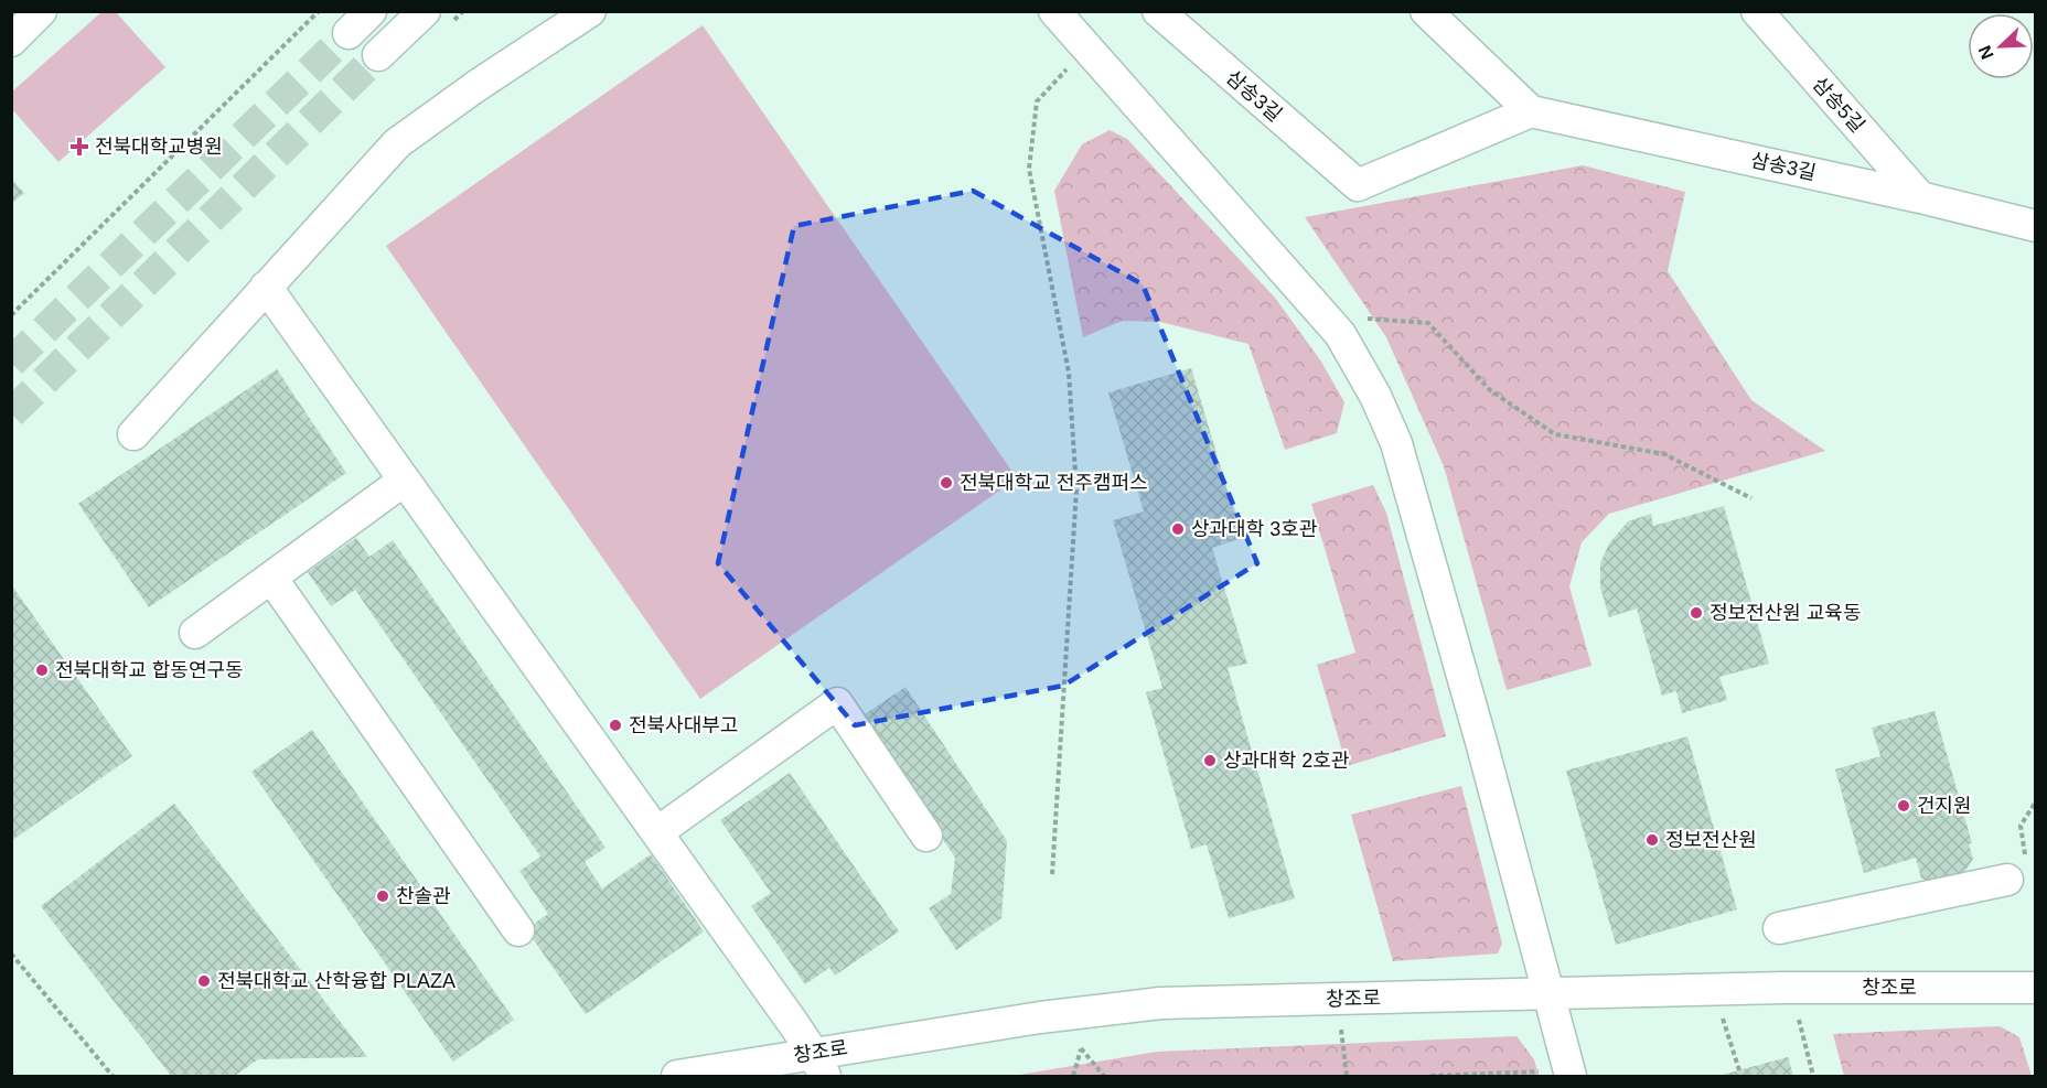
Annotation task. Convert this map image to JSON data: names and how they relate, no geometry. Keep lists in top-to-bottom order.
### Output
{
  "streets": {
    "street": ["삼송3길", "삼송5길", "창조로"]
  },
  "crossings": [
    ["삼송3길", "삼송5길"]
  ],
  "places": {
    "health": ["전북대학교병원"],
    "other": [
      "전북대학교 전주캠퍼스",
      "상과대학 3호관",
      "정보전산원 교육동",
      "전북대학교 합동연구동",
      "전북사대부고",
      "상과대학 2호관",
      "건지원",
      "정보전산원",
      "찬솔관",
      "전북대학교 산학융합 PLAZA"
    ]
  },
  "north": "bottom left"
}
